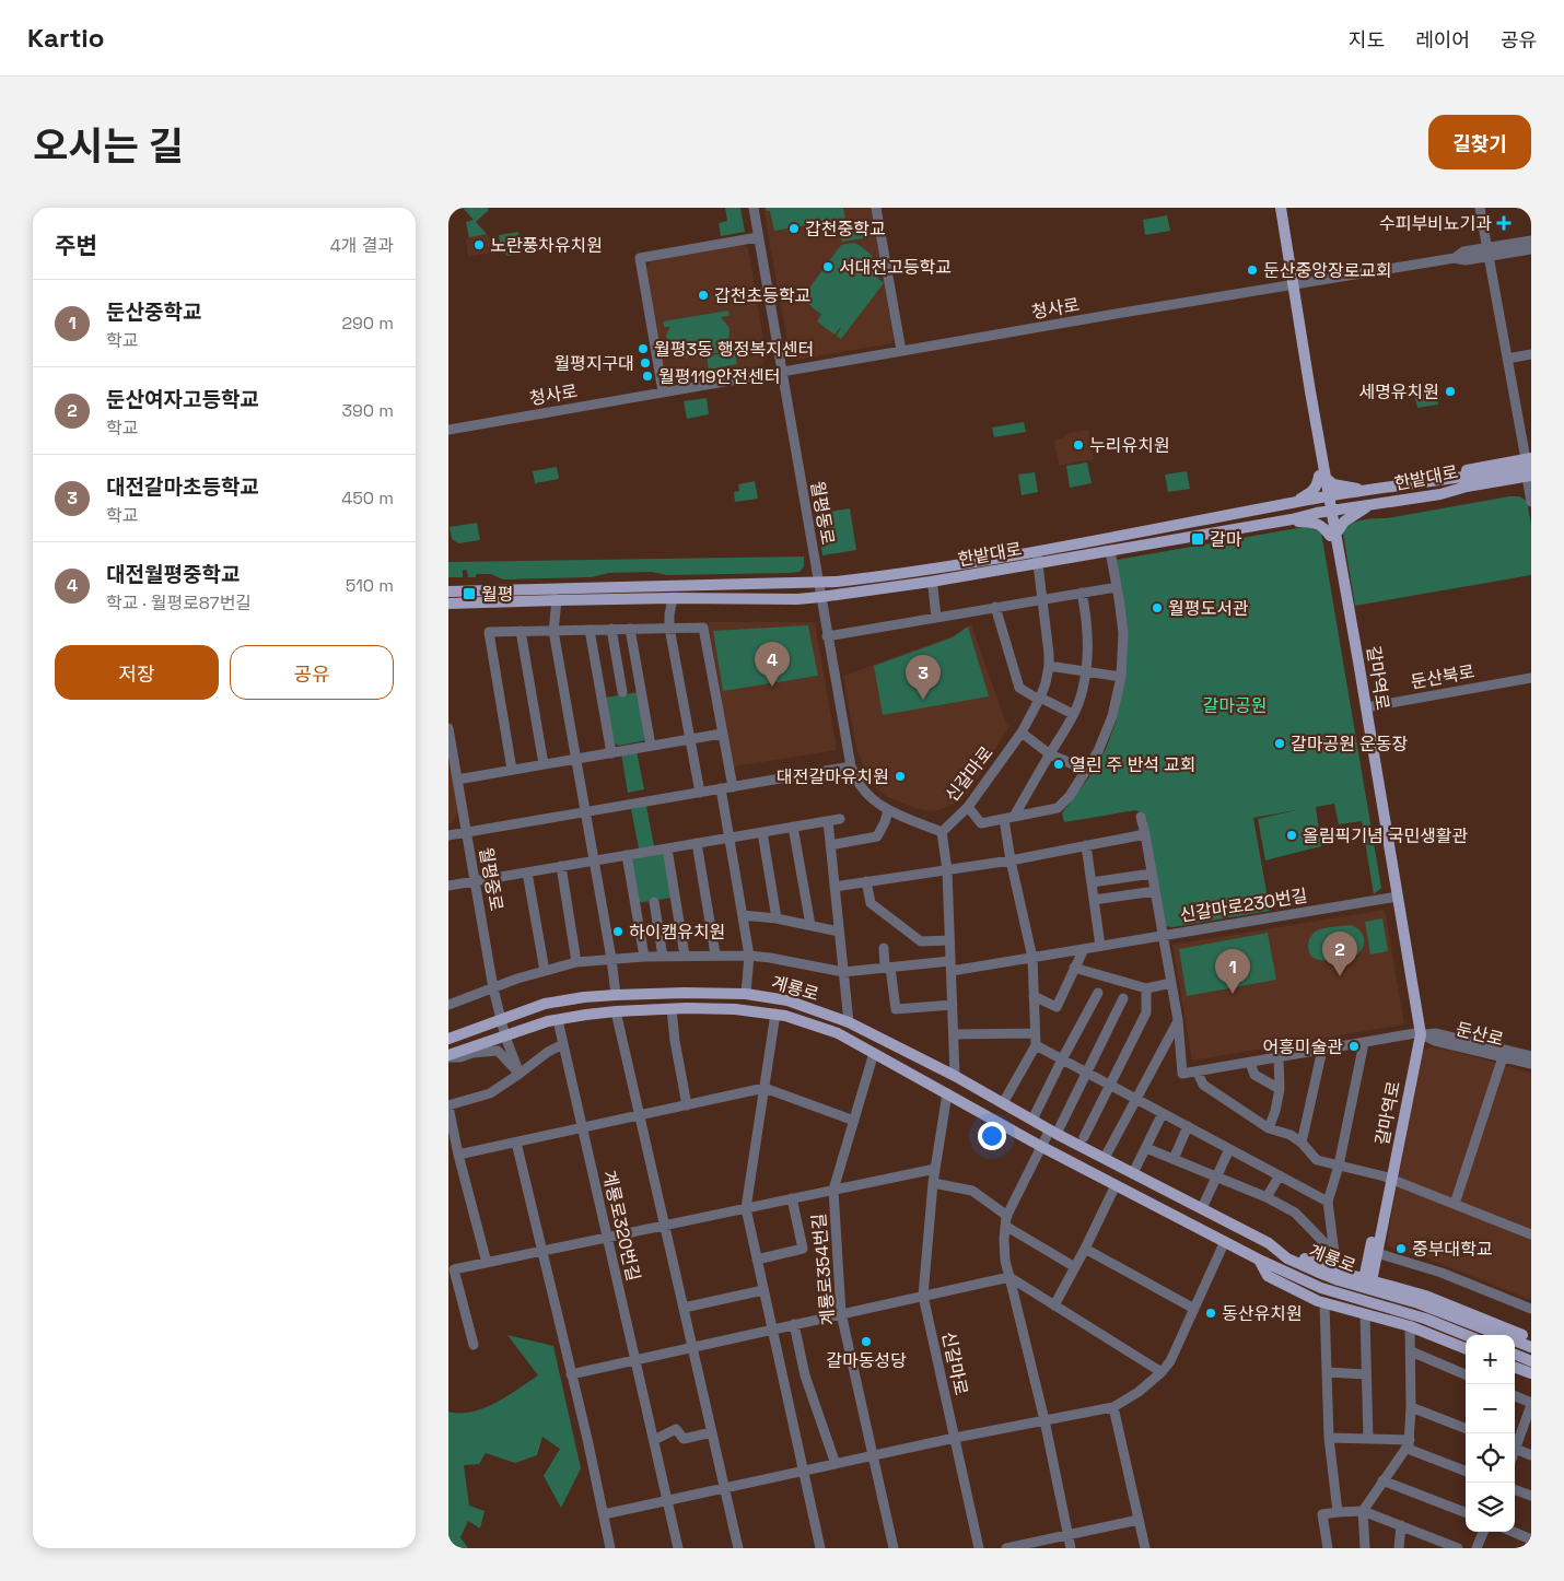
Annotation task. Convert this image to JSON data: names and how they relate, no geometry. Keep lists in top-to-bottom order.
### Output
{
  "streets": {
    "main road": [
      "한밭대로",
      "갈마역로",
      "신갈마로",
      "계룡로"
    ],
    "street": [
      "청사로",
      "월평동로",
      "둔산북로",
      "월평중로",
      "신갈마로230번길",
      "둔산로",
      "계룡로320번길",
      "계룡로354번길"
    ]
  },
  "crossings": [
    ["청사로", "월평동로"],
    ["청사로", "갈마역로"],
    ["한밭대로", "월평동로"],
    ["한밭대로", "갈마역로"],
    ["한밭대로", "신갈마로"],
    ["월평동로", "신갈마로"],
    ["둔산북로", "갈마역로"],
    ["갈마역로", "신갈마로230번길"],
    ["갈마역로", "둔산로"],
    ["신갈마로", "신갈마로230번길"],
    ["신갈마로", "계룡로"],
    ["월평중로", "신갈마로230번길"],
    ["월평중로", "계룡로"],
    ["계룡로", "계룡로320번길"],
    ["계룡로", "계룡로354번길"]
  ],
  "parks": ["갈마공원"],
  "places": {
    "health": ["수피부비뇨기과"],
    "other": [
      "갑천중학교",
      "노란풍차유치원",
      "서대전고등학교",
      "둔산중앙장로교회",
      "갑천초등학교",
      "월평3동 행정복지센터",
      "월평지구대",
      "월평119안전센터",
      "세명유치원",
      "누리유치원",
      "월평도서관",
      "갈마공원 운동장",
      "열린 주 반석 교회",
      "대전갈마유치원",
      "올림픽기념 국민생활관",
      "하이캠유치원",
      "어흥미술관",
      "중부대학교",
      "동산유치원",
      "갈마동성당"
    ],
    "transit": ["갈마", "월평"]
  },
  "page": {
    "header": "Kartio",
    "nav": ["지도", "레이어", "공유"],
    "title": "오시는 길",
    "buttons": [
      "길찾기",
      ["저장", "공유"]
    ],
    "heading": ["주변", "4개 결과"],
    "list": [
      {
        "mark": "1",
        "name": "둔산중학교",
        "note": "학교",
        "value": "290 m"
      },
      {
        "mark": "2",
        "name": "둔산여자고등학교",
        "note": "학교",
        "value": "390 m"
      },
      {
        "mark": "3",
        "name": "대전갈마초등학교",
        "note": "학교",
        "value": "450 m"
      },
      {
        "mark": "4",
        "name": "대전월평중학교",
        "note": "학교 · 월평로87번길",
        "value": "510 m"
      }
    ],
    "pins": [
      "4",
      "3",
      "2",
      "1"
    ],
    "map_buttons": ["+", "−"]
  }
}
